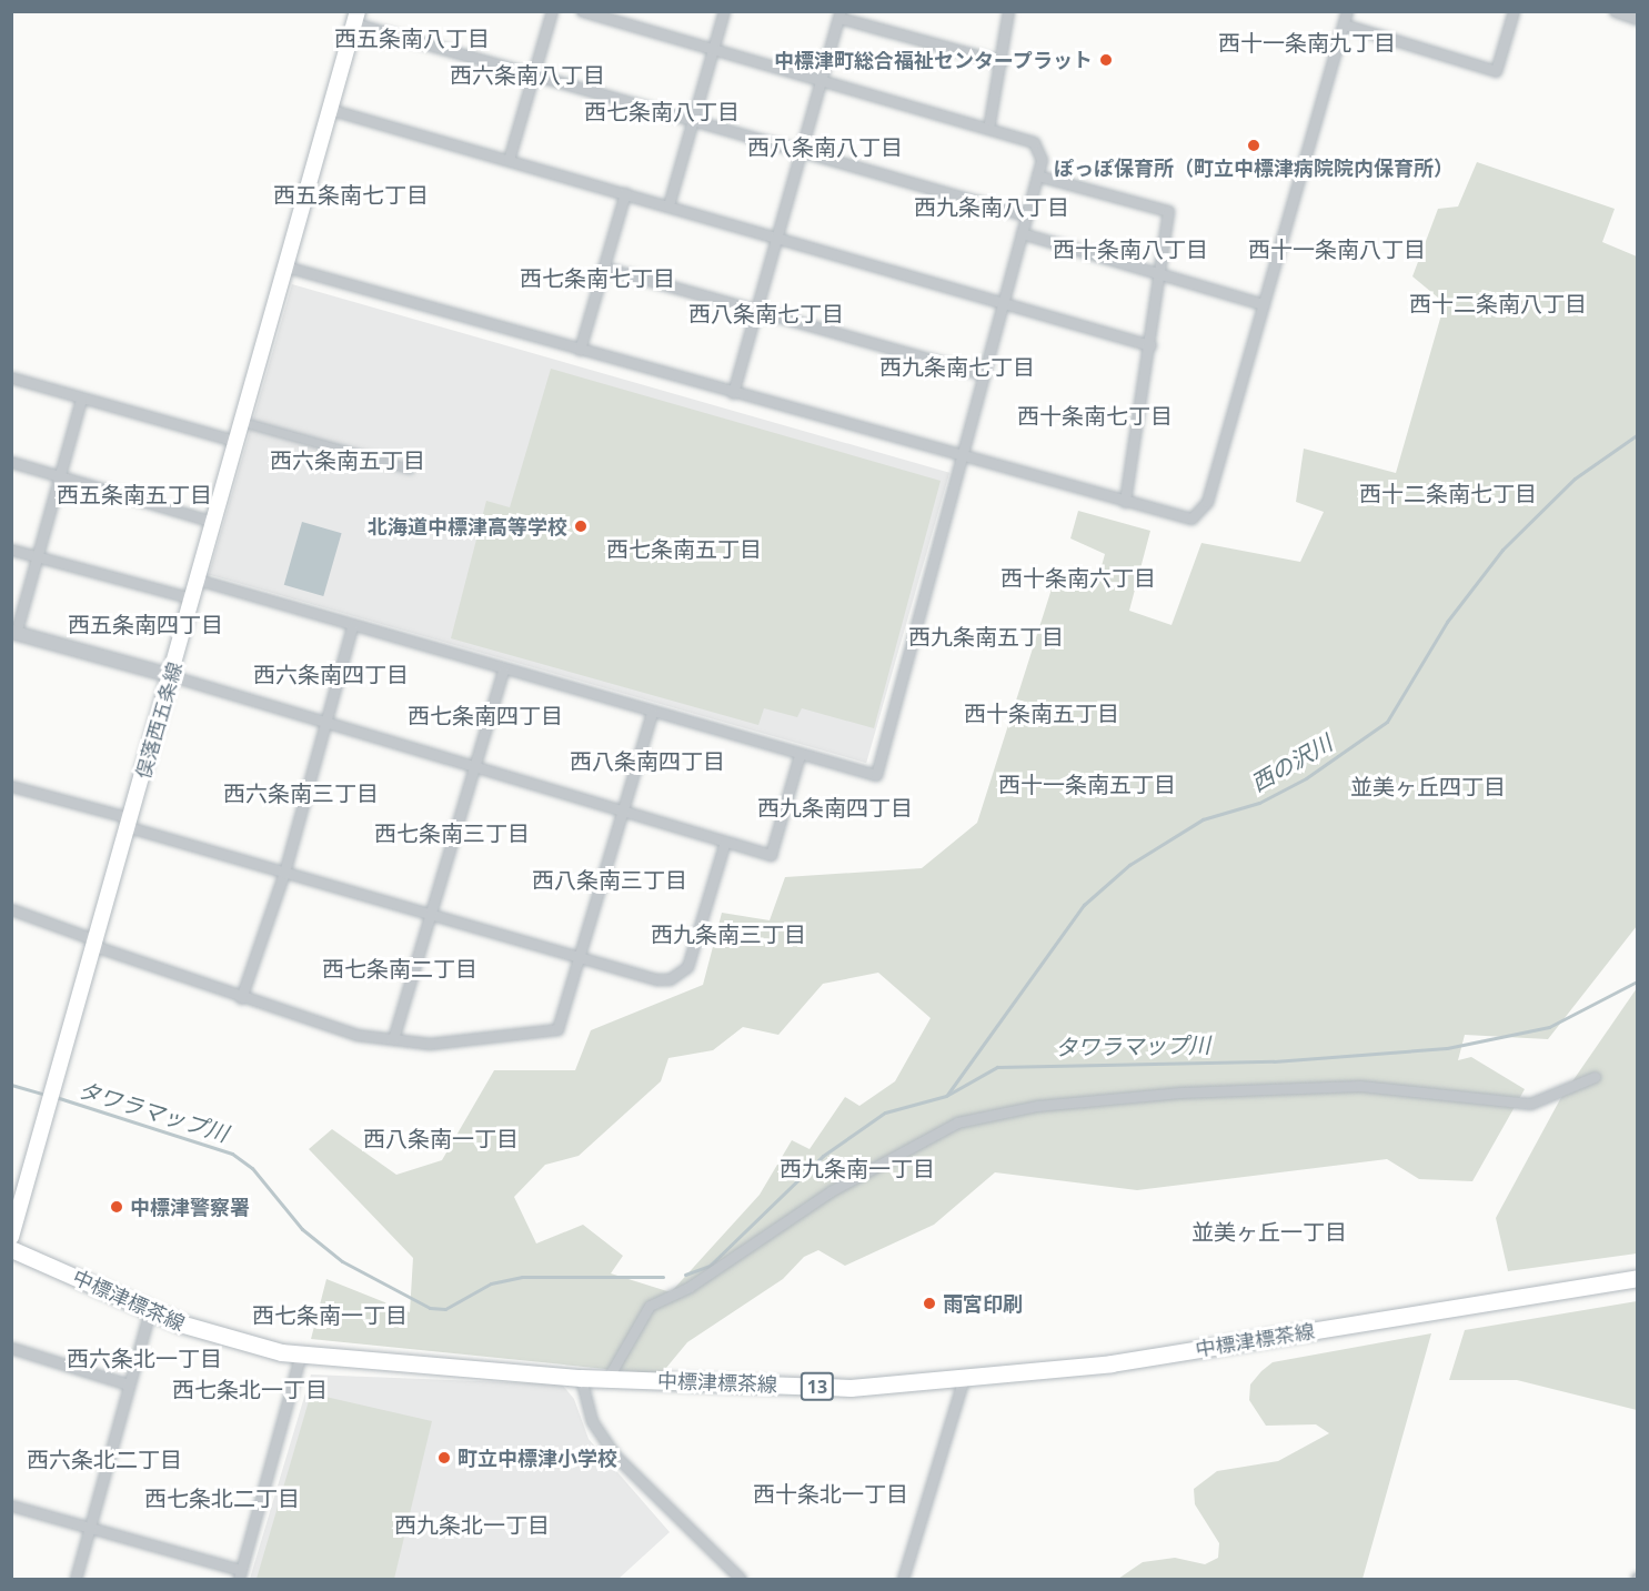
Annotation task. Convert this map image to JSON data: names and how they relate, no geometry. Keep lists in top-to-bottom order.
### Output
{
  "streets": {
    "main road": ["俣落西五条線", "中標津標茶線", "13"]
  },
  "districts": [
    "西五条南八丁目",
    "西十一条南九丁目",
    "西六条南八丁目",
    "西七条南八丁目",
    "西八条南八丁目",
    "西五条南七丁目",
    "西九条南八丁目",
    "西十条南八丁目",
    "西十一条南八丁目",
    "西七条南七丁目",
    "西十二条南八丁目",
    "西八条南七丁目",
    "西九条南七丁目",
    "西十条南七丁目",
    "西六条南五丁目",
    "西十二条南七丁目",
    "西五条南五丁目",
    "西七条南五丁目",
    "西十条南六丁目",
    "西五条南四丁目",
    "西九条南五丁目",
    "西六条南四丁目",
    "西十条南五丁目",
    "西七条南四丁目",
    "西八条南四丁目",
    "西十一条南五丁目",
    "並美ヶ丘四丁目",
    "西六条南三丁目",
    "西九条南四丁目",
    "西七条南三丁目",
    "西八条南三丁目",
    "西九条南三丁目",
    "西七条南二丁目",
    "西八条南一丁目",
    "西九条南一丁目",
    "並美ヶ丘一丁目",
    "西七条南一丁目",
    "西六条北一丁目",
    "西七条北一丁目",
    "西六条北二丁目",
    "西十条北一丁目",
    "西七条北二丁目",
    "西九条北一丁目"
  ],
  "water": ["西の沢川", "タワラマップ川"],
  "places": [
    "中標津町総合福祉センタープラット",
    "ぽっぽ保育所（町立中標津病院院内保育所）",
    "北海道中標津高等学校",
    "中標津警察署",
    "雨宮印刷",
    "町立中標津小学校"
  ]
}
